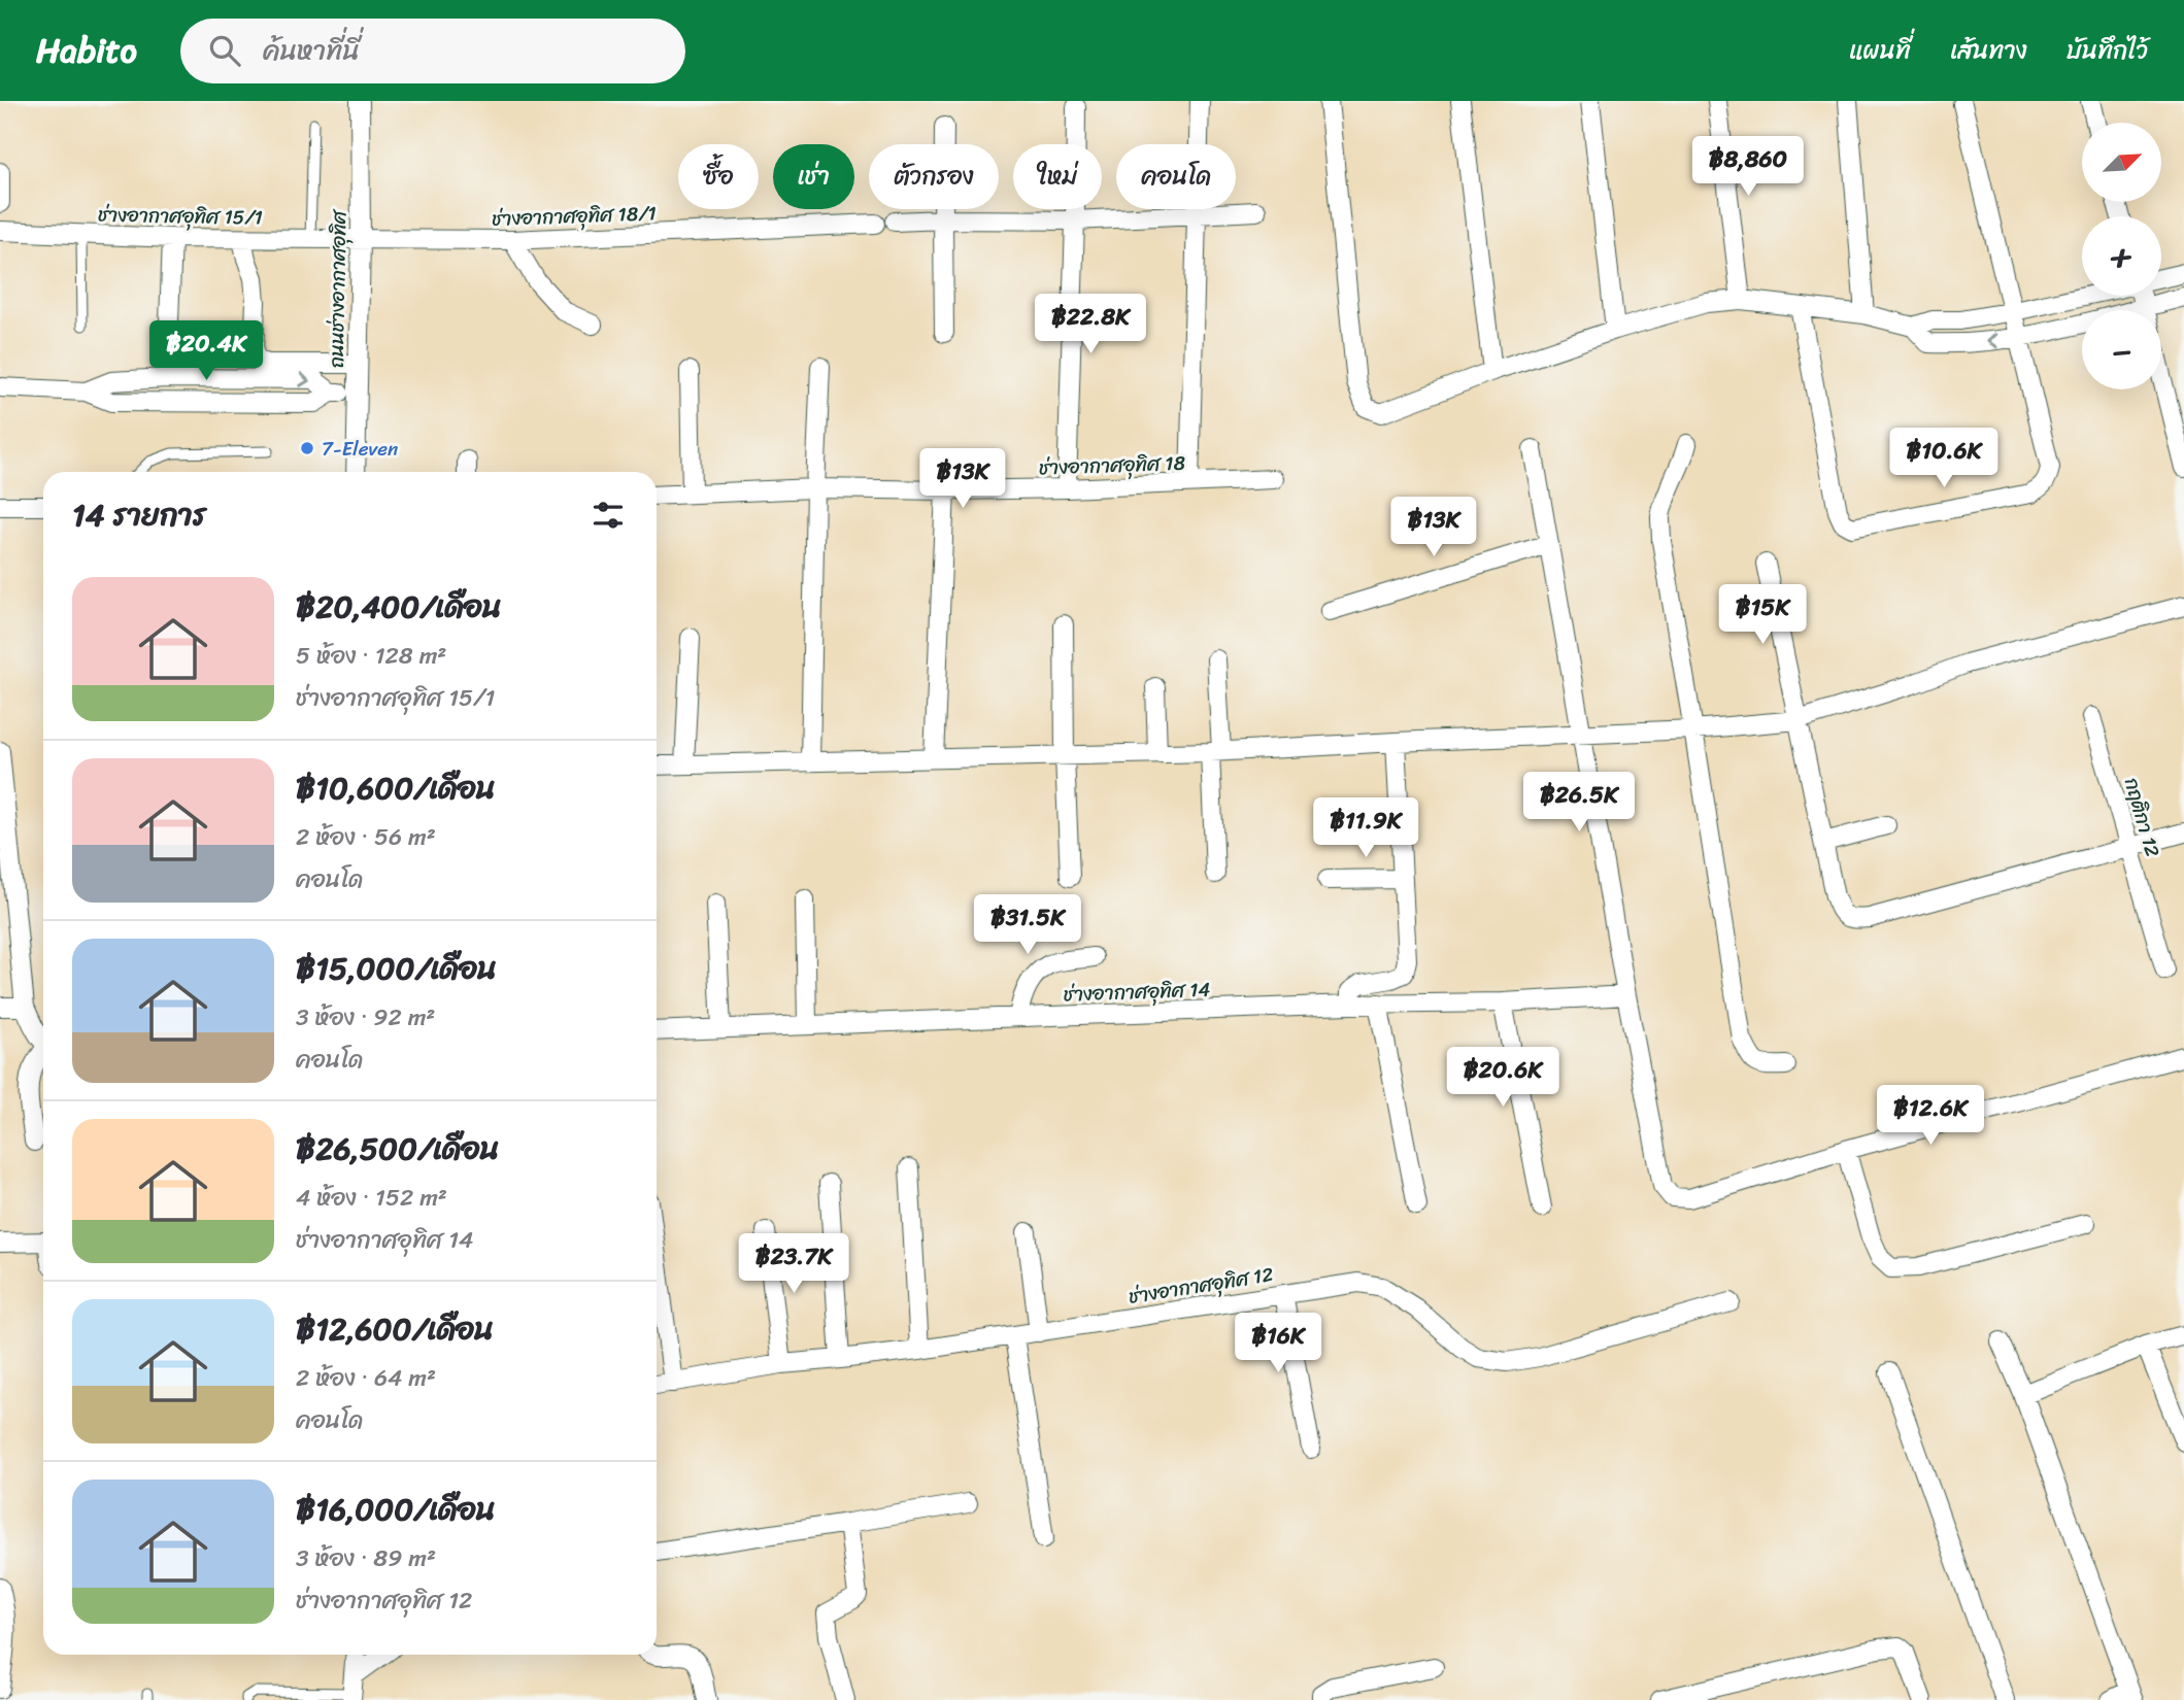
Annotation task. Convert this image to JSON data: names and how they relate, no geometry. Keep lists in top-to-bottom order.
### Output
{
  "streets": {
    "street": [
      "ช่างอากาศอุทิศ 15/1",
      "ช่างอากาศอุทิศ 18/1",
      "ถนนช่างอากาศอุทิศ",
      "ช่างอากาศอุทิศ 18",
      "กฤติกา 12",
      "ช่างอากาศอุทิศ 14",
      "ช่างอากาศอุทิศ 12"
    ]
  },
  "crossings": [
    ["ช่างอากาศอุทิศ 15/1", "ช่างอากาศอุทิศ 18/1"],
    ["ช่างอากาศอุทิศ 15/1", "ถนนช่างอากาศอุทิศ"],
    ["ช่างอากาศอุทิศ 18/1", "ถนนช่างอากาศอุทิศ"]
  ],
  "places": ["7-Eleven"],
  "north": "top right",
  "page": {
    "header": "Habito",
    "search": "ค้นหาที่นี่",
    "nav": ["แผนที่", "เส้นทาง", "บันทึกไว้"],
    "map_buttons": ["+", "−"],
    "price": [
      "฿8,860",
      "฿22.8K",
      "฿20.4K",
      "฿10.6K",
      "฿13K",
      "฿13K",
      "฿15K",
      "฿26.5K",
      "฿11.9K",
      "฿31.5K",
      "฿20.6K",
      "฿12.6K",
      "฿23.7K",
      "฿16K"
    ],
    "chip": [
      "ซื้อ",
      "เช่า",
      "ตัวกรอง",
      "ใหม่",
      "คอนโด"
    ],
    "heading": "14 รายการ",
    "list": [
      {
        "name": "฿20,400/เดือน",
        "note": "5 ห้อง · 128 m² · ช่างอากาศอุทิศ 15/1"
      },
      {
        "name": "฿10,600/เดือน",
        "note": "2 ห้อง · 56 m² · คอนโด"
      },
      {
        "name": "฿15,000/เดือน",
        "note": "3 ห้อง · 92 m² · คอนโด"
      },
      {
        "name": "฿26,500/เดือน",
        "note": "4 ห้อง · 152 m² · ช่างอากาศอุทิศ 14"
      },
      {
        "name": "฿12,600/เดือน",
        "note": "2 ห้อง · 64 m² · คอนโด"
      },
      {
        "name": "฿16,000/เดือน",
        "note": "3 ห้อง · 89 m² · ช่างอากาศอุทิศ 12"
      }
    ]
  }
}
